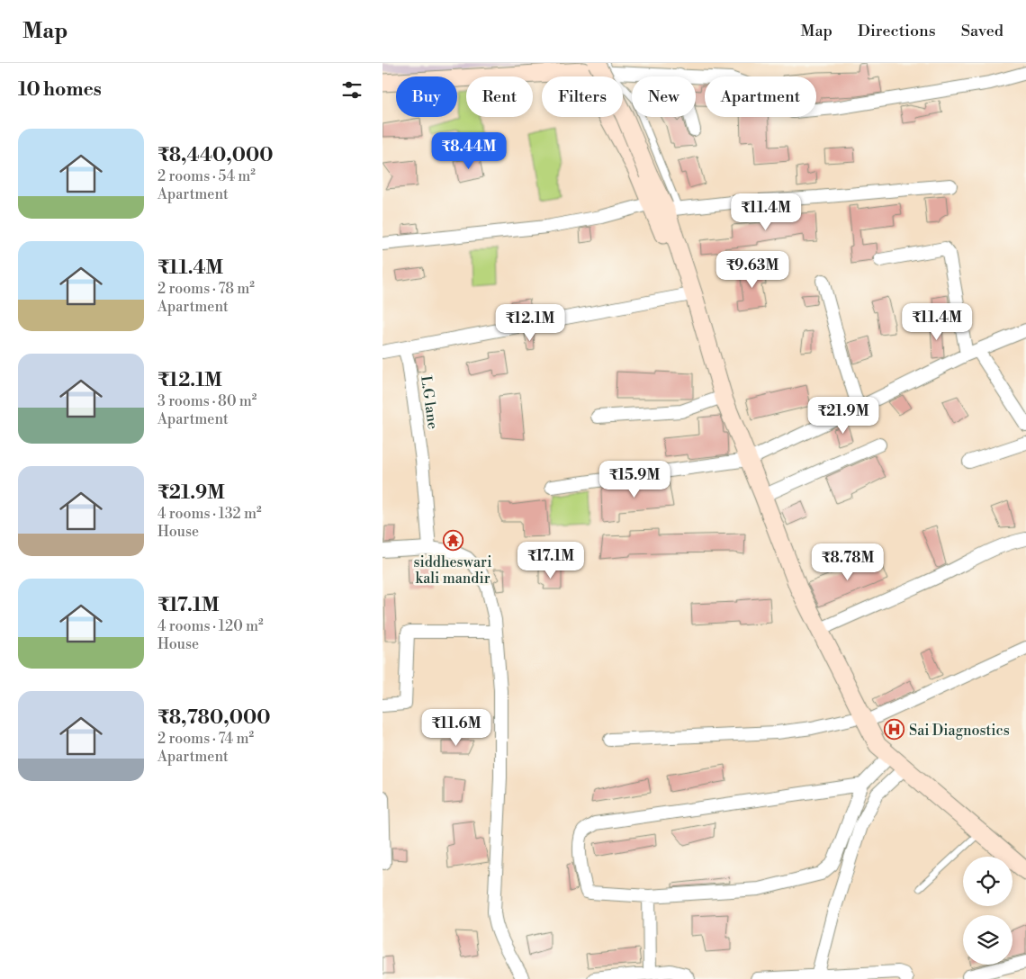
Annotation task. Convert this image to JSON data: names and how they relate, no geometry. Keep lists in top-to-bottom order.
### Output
{
  "streets": {
    "street": ["L.G lane"]
  },
  "places": {
    "temple": ["siddheswari kali mandir"],
    "hospital": ["Sai Diagnostics"]
  },
  "page": {
    "header": "Map",
    "nav": ["Map", "Directions", "Saved"],
    "heading": "10 homes",
    "chip": [
      "Buy",
      "Rent",
      "Filters",
      "New",
      "Apartment"
    ],
    "list": [
      {
        "name": "₹8,440,000",
        "note": "2 rooms · 54 m² · Apartment"
      },
      {
        "name": "₹11.4M",
        "note": "2 rooms · 78 m² · Apartment"
      },
      {
        "name": "₹12.1M",
        "note": "3 rooms · 80 m² · Apartment"
      },
      {
        "name": "₹21.9M",
        "note": "4 rooms · 132 m² · House"
      },
      {
        "name": "₹17.1M",
        "note": "4 rooms · 120 m² · House"
      },
      {
        "name": "₹8,780,000",
        "note": "2 rooms · 74 m² · Apartment"
      }
    ],
    "price": [
      "₹8.44M",
      "₹11.4M",
      "₹9.63M",
      "₹11.4M",
      "₹12.1M",
      "₹21.9M",
      "₹15.9M",
      "₹17.1M",
      "₹8.78M",
      "₹11.6M"
    ]
  }
}
